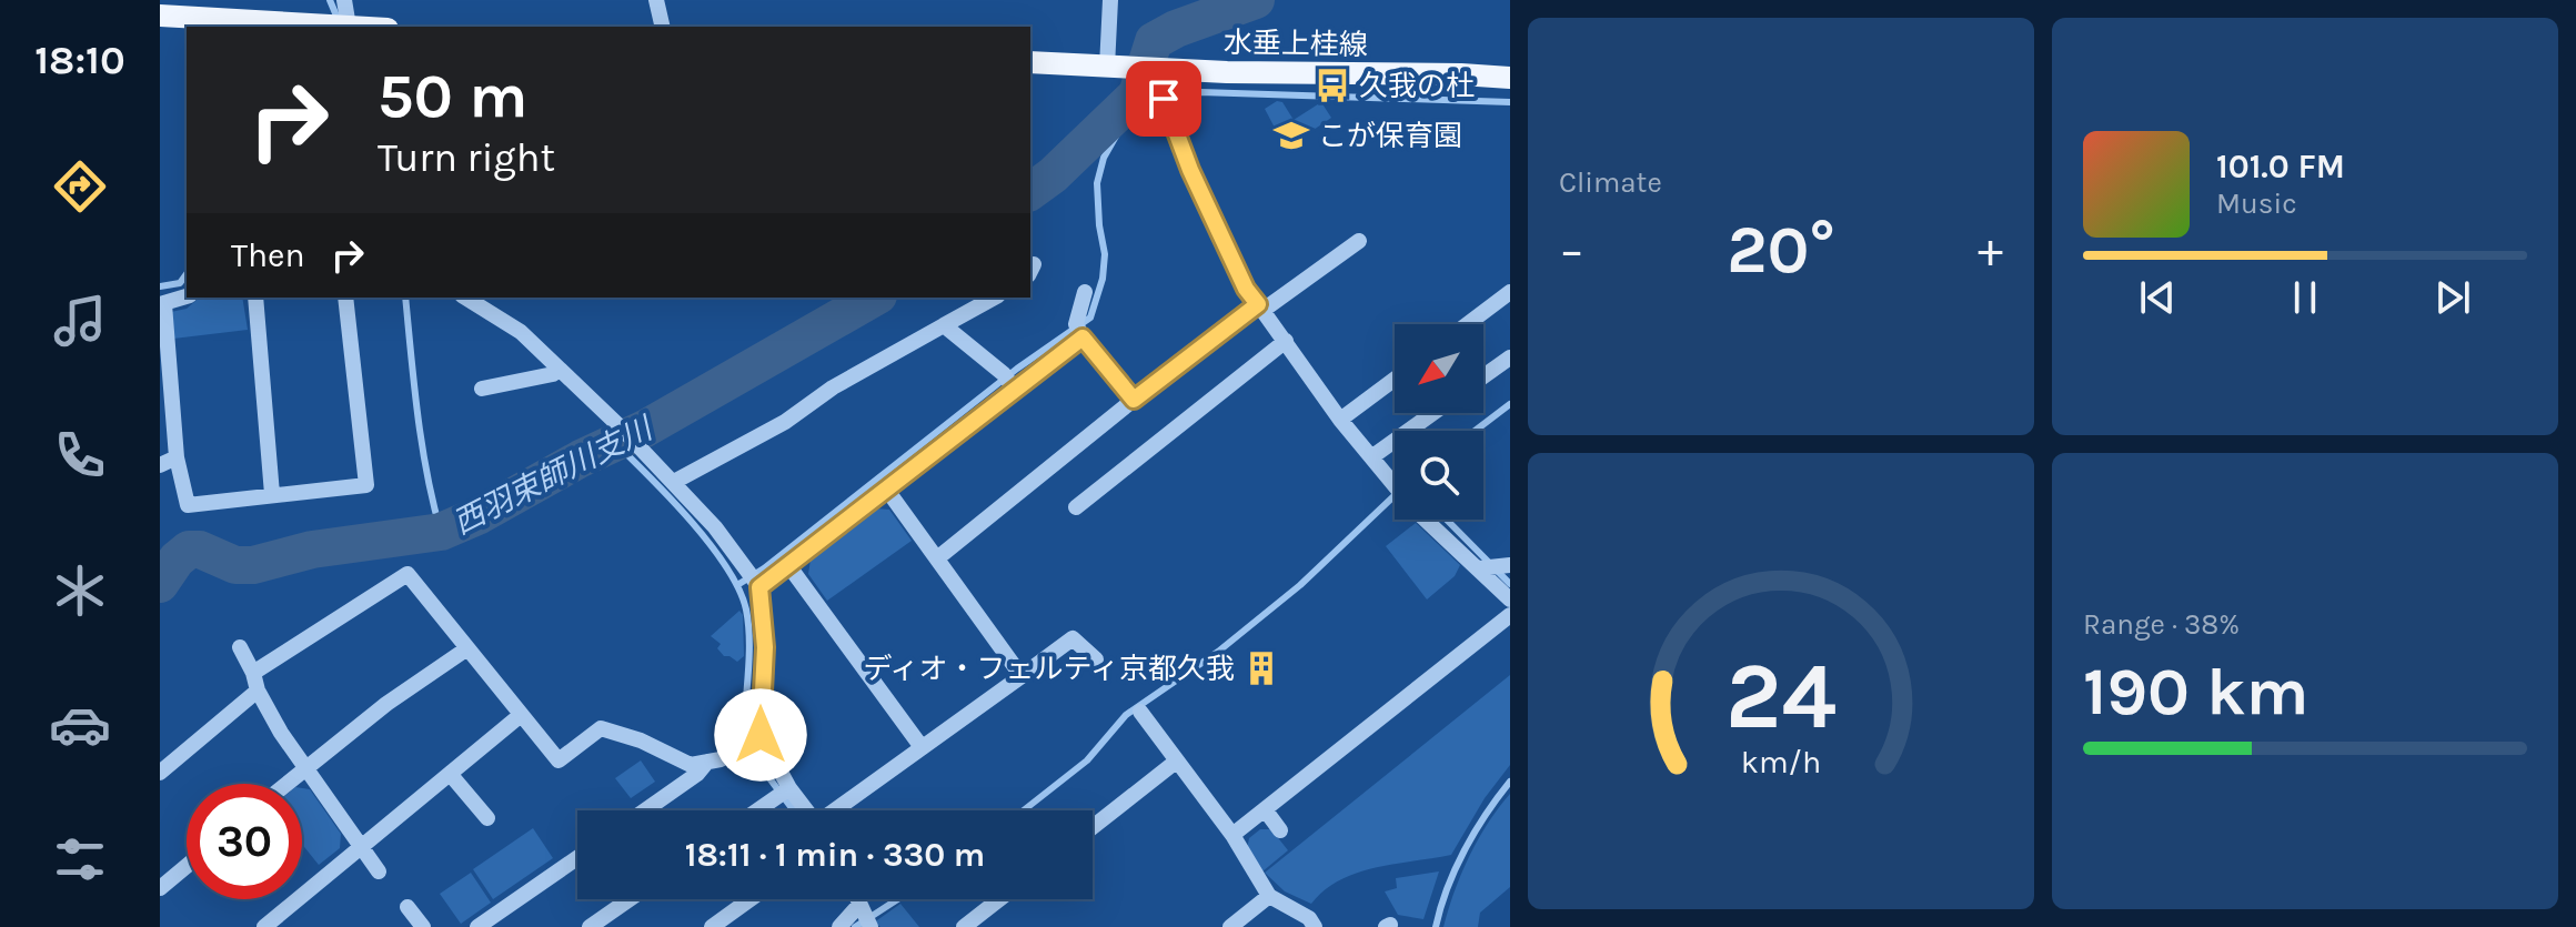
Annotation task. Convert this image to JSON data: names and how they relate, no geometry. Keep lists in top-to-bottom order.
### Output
{
  "streets": {
    "main road": ["水垂上桂線"]
  },
  "water": ["西羽束師川支川"],
  "places": {
    "bus stop": ["久我の杜"],
    "school or university": ["こが保育園"],
    "building": ["ディオ・フェルティ京都久我"]
  },
  "north": "bottom left",
  "page": {
    "tabs": "18:10",
    "tile": [
      "Climate",
      ["Range · 38%", "190 km"]
    ],
    "turn": ["50 m", "Turn right"],
    "song": ["101.0 FM", "Music"],
    "then": "Then",
    "heat": ["−", "20°", "+"],
    "limit": "30",
    "trip": "18:11 · 1 min · 330 m",
    "gauge": ["24", "km/h"]
  }
}
